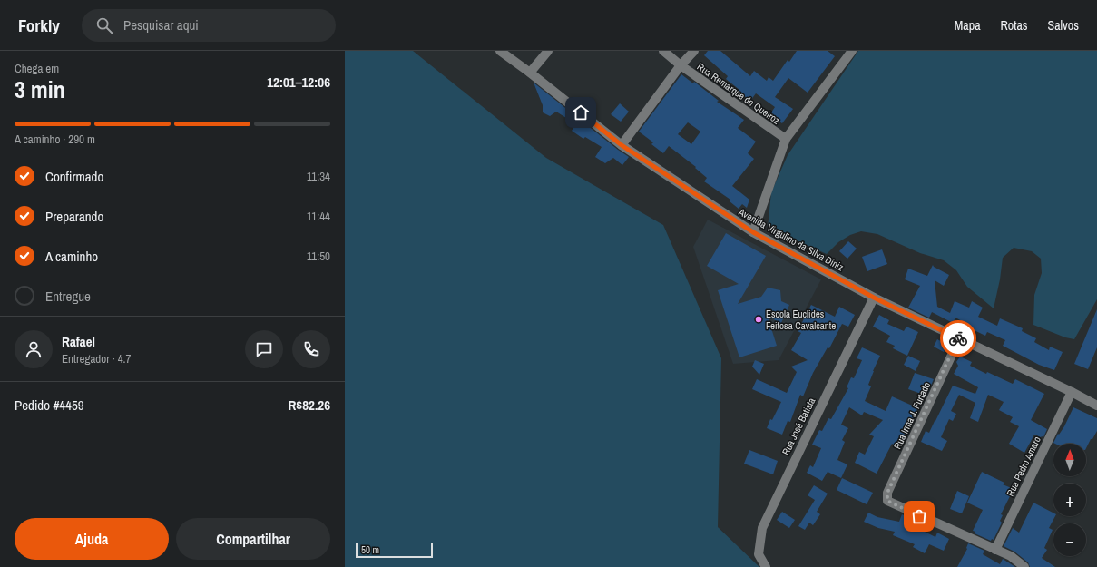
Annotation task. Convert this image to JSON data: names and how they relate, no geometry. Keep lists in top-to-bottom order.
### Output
{
  "streets": {
    "street": [
      "Rua Remarque de Queiroz",
      "Avenida Virgulino da Silva Diniz",
      "Rua Irma J. Furtado",
      "Rua José Batista",
      "Rua Pedro Amaro"
    ]
  },
  "crossings": [
    ["Avenida Virgulino da Silva Diniz", "Rua Irma J. Furtado"],
    ["Avenida Virgulino da Silva Diniz", "Rua José Batista"],
    ["Avenida Virgulino da Silva Diniz", "Rua Pedro Amaro"],
    ["Rua Irma J. Furtado", "Rua Pedro Amaro"]
  ],
  "places": ["Escola Euclides Feitosa Cavalcante"],
  "scale_bar": "50 m",
  "north": "top",
  "page": {
    "header": "Forkly",
    "search": "Pesquisar aqui",
    "nav": ["Mapa", "Rotas", "Salvos"],
    "heading": ["3 min", "Chega em", "12:01–12:06"],
    "panel": [
      "Rafael",
      "Entregador · 4.7",
      "Pedido #4459",
      "R$82.26"
    ],
    "bar": "A caminho · 290 m",
    "list": [
      ["Confirmado", "11:34"],
      ["Preparando", "11:44"],
      ["A caminho", "11:50"],
      "Entregue"
    ],
    "map_buttons": ["+", "−"],
    "buttons": ["Ajuda", "Compartilhar"],
    "scale": "50 m"
  }
}
